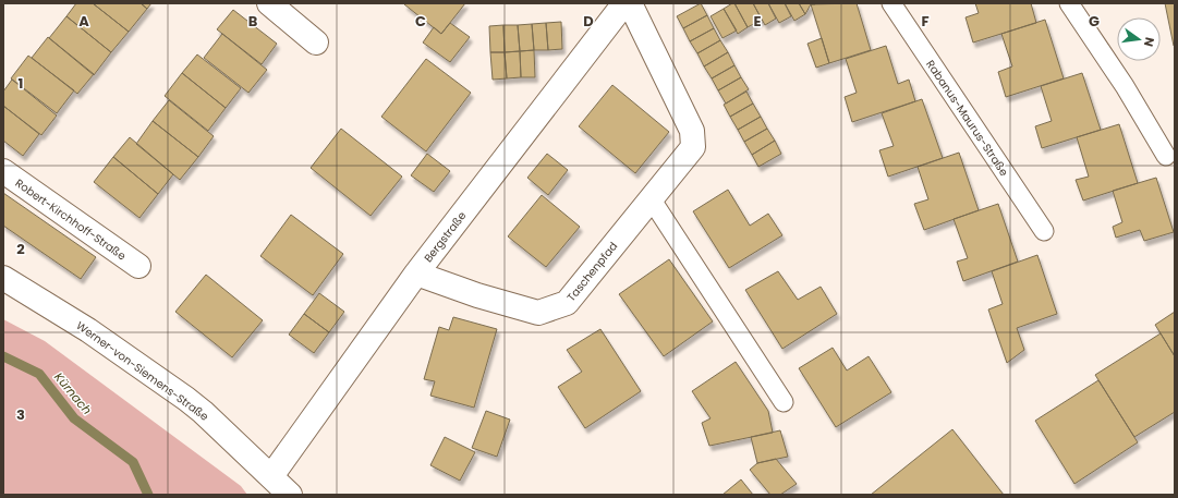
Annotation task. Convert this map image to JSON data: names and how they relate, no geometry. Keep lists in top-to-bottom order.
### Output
{
  "streets": {
    "street": [
      "Robert-Kirchhoff-Straße",
      "Bergstraße",
      "Taschenpfad",
      "Werner-von-Siemens-Straße"
    ],
    "lane": ["Rabanus-Maurus-Straße"]
  },
  "crossings": [
    ["Bergstraße", "Taschenpfad"],
    ["Bergstraße", "Werner-von-Siemens-Straße"]
  ],
  "water": ["Kürnach"],
  "north": "right",
  "grid": {
    "columns": [
      "A",
      "B",
      "C",
      "D",
      "E",
      "F",
      "G"
    ],
    "rows": ["1", "2", "3"]
  }
}
